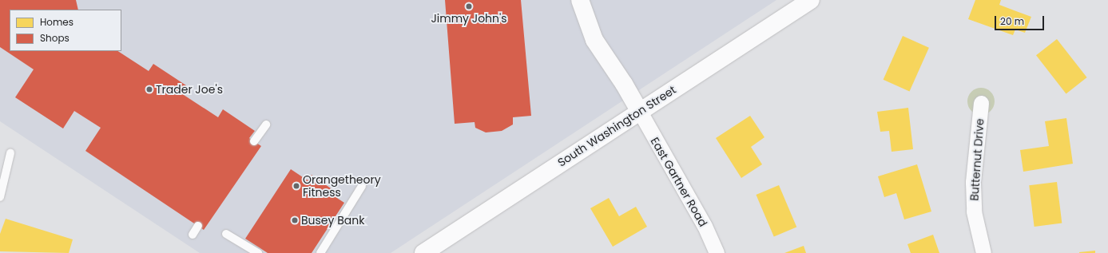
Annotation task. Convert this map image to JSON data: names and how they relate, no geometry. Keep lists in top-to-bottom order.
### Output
{
  "streets": {
    "main road": ["South Washington Street"],
    "street": ["Butternut Drive", "East Gartner Road"]
  },
  "crossings": [
    ["South Washington Street", "East Gartner Road"]
  ],
  "places": [
    "Jimmy John's",
    "Trader Joe's",
    "Orangetheory Fitness",
    "Busey Bank"
  ],
  "legend": ["Homes", "Shops"],
  "scale_bar": "20 m"
}
